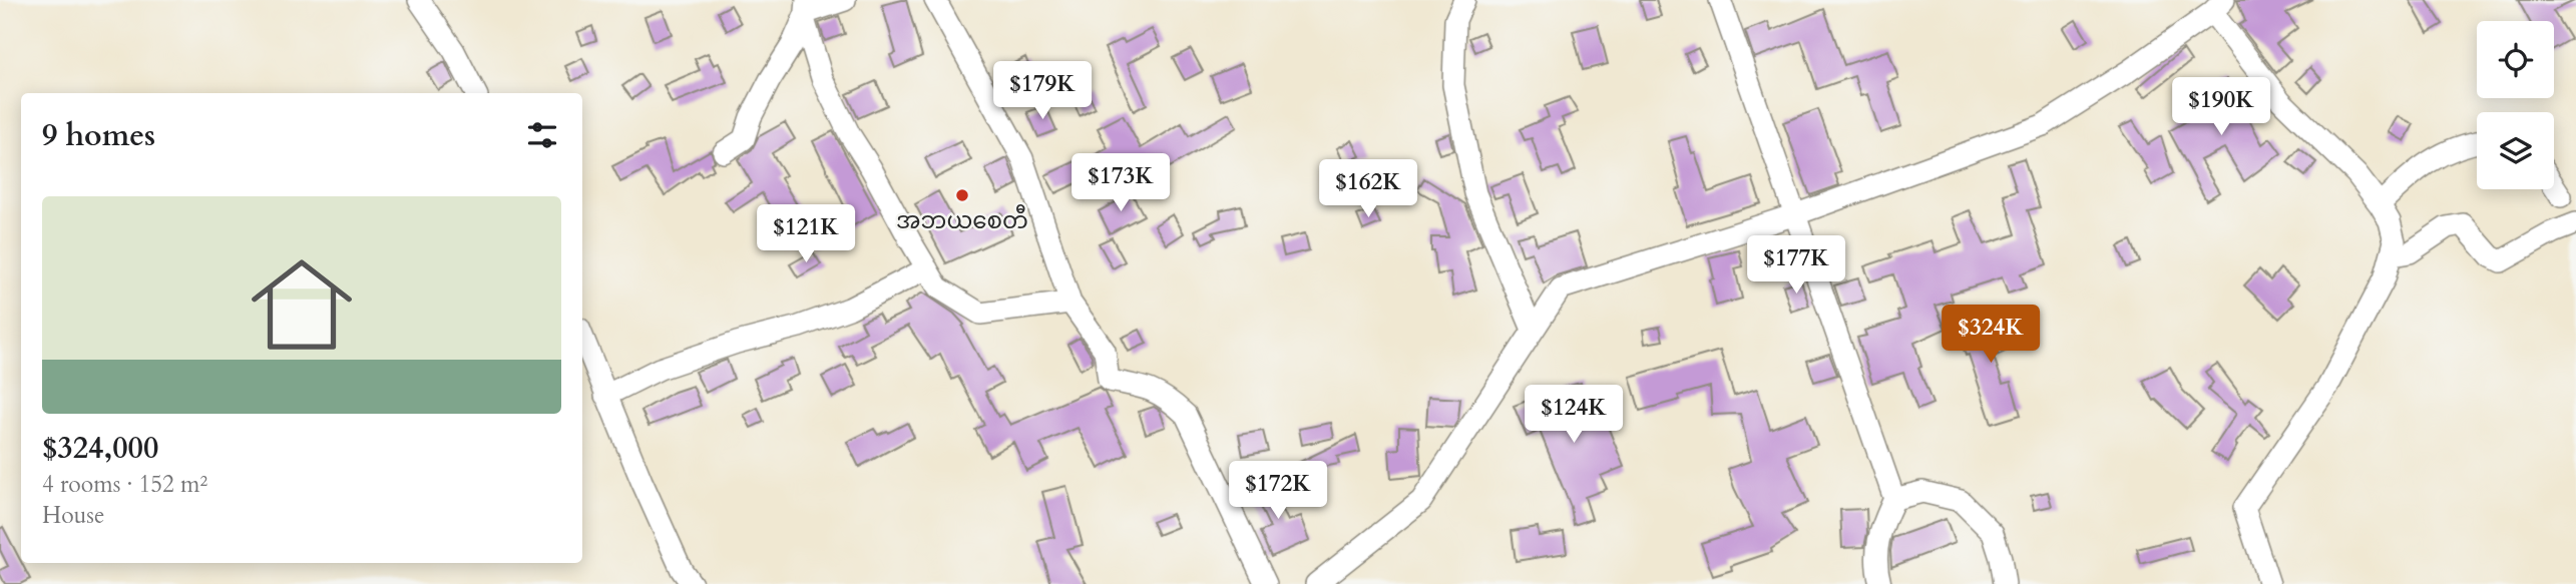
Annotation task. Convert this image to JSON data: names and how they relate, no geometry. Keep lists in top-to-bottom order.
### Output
{
  "places": ["အဘယစေတီ"],
  "page": {
    "price": [
      "$179K",
      "$190K",
      "$173K",
      "$162K",
      "$121K",
      "$177K",
      "$324K",
      "$124K",
      "$172K"
    ],
    "heading": "9 homes",
    "list": [
      {
        "name": "$324,000",
        "note": "4 rooms · 152 m² · House"
      }
    ]
  }
}
